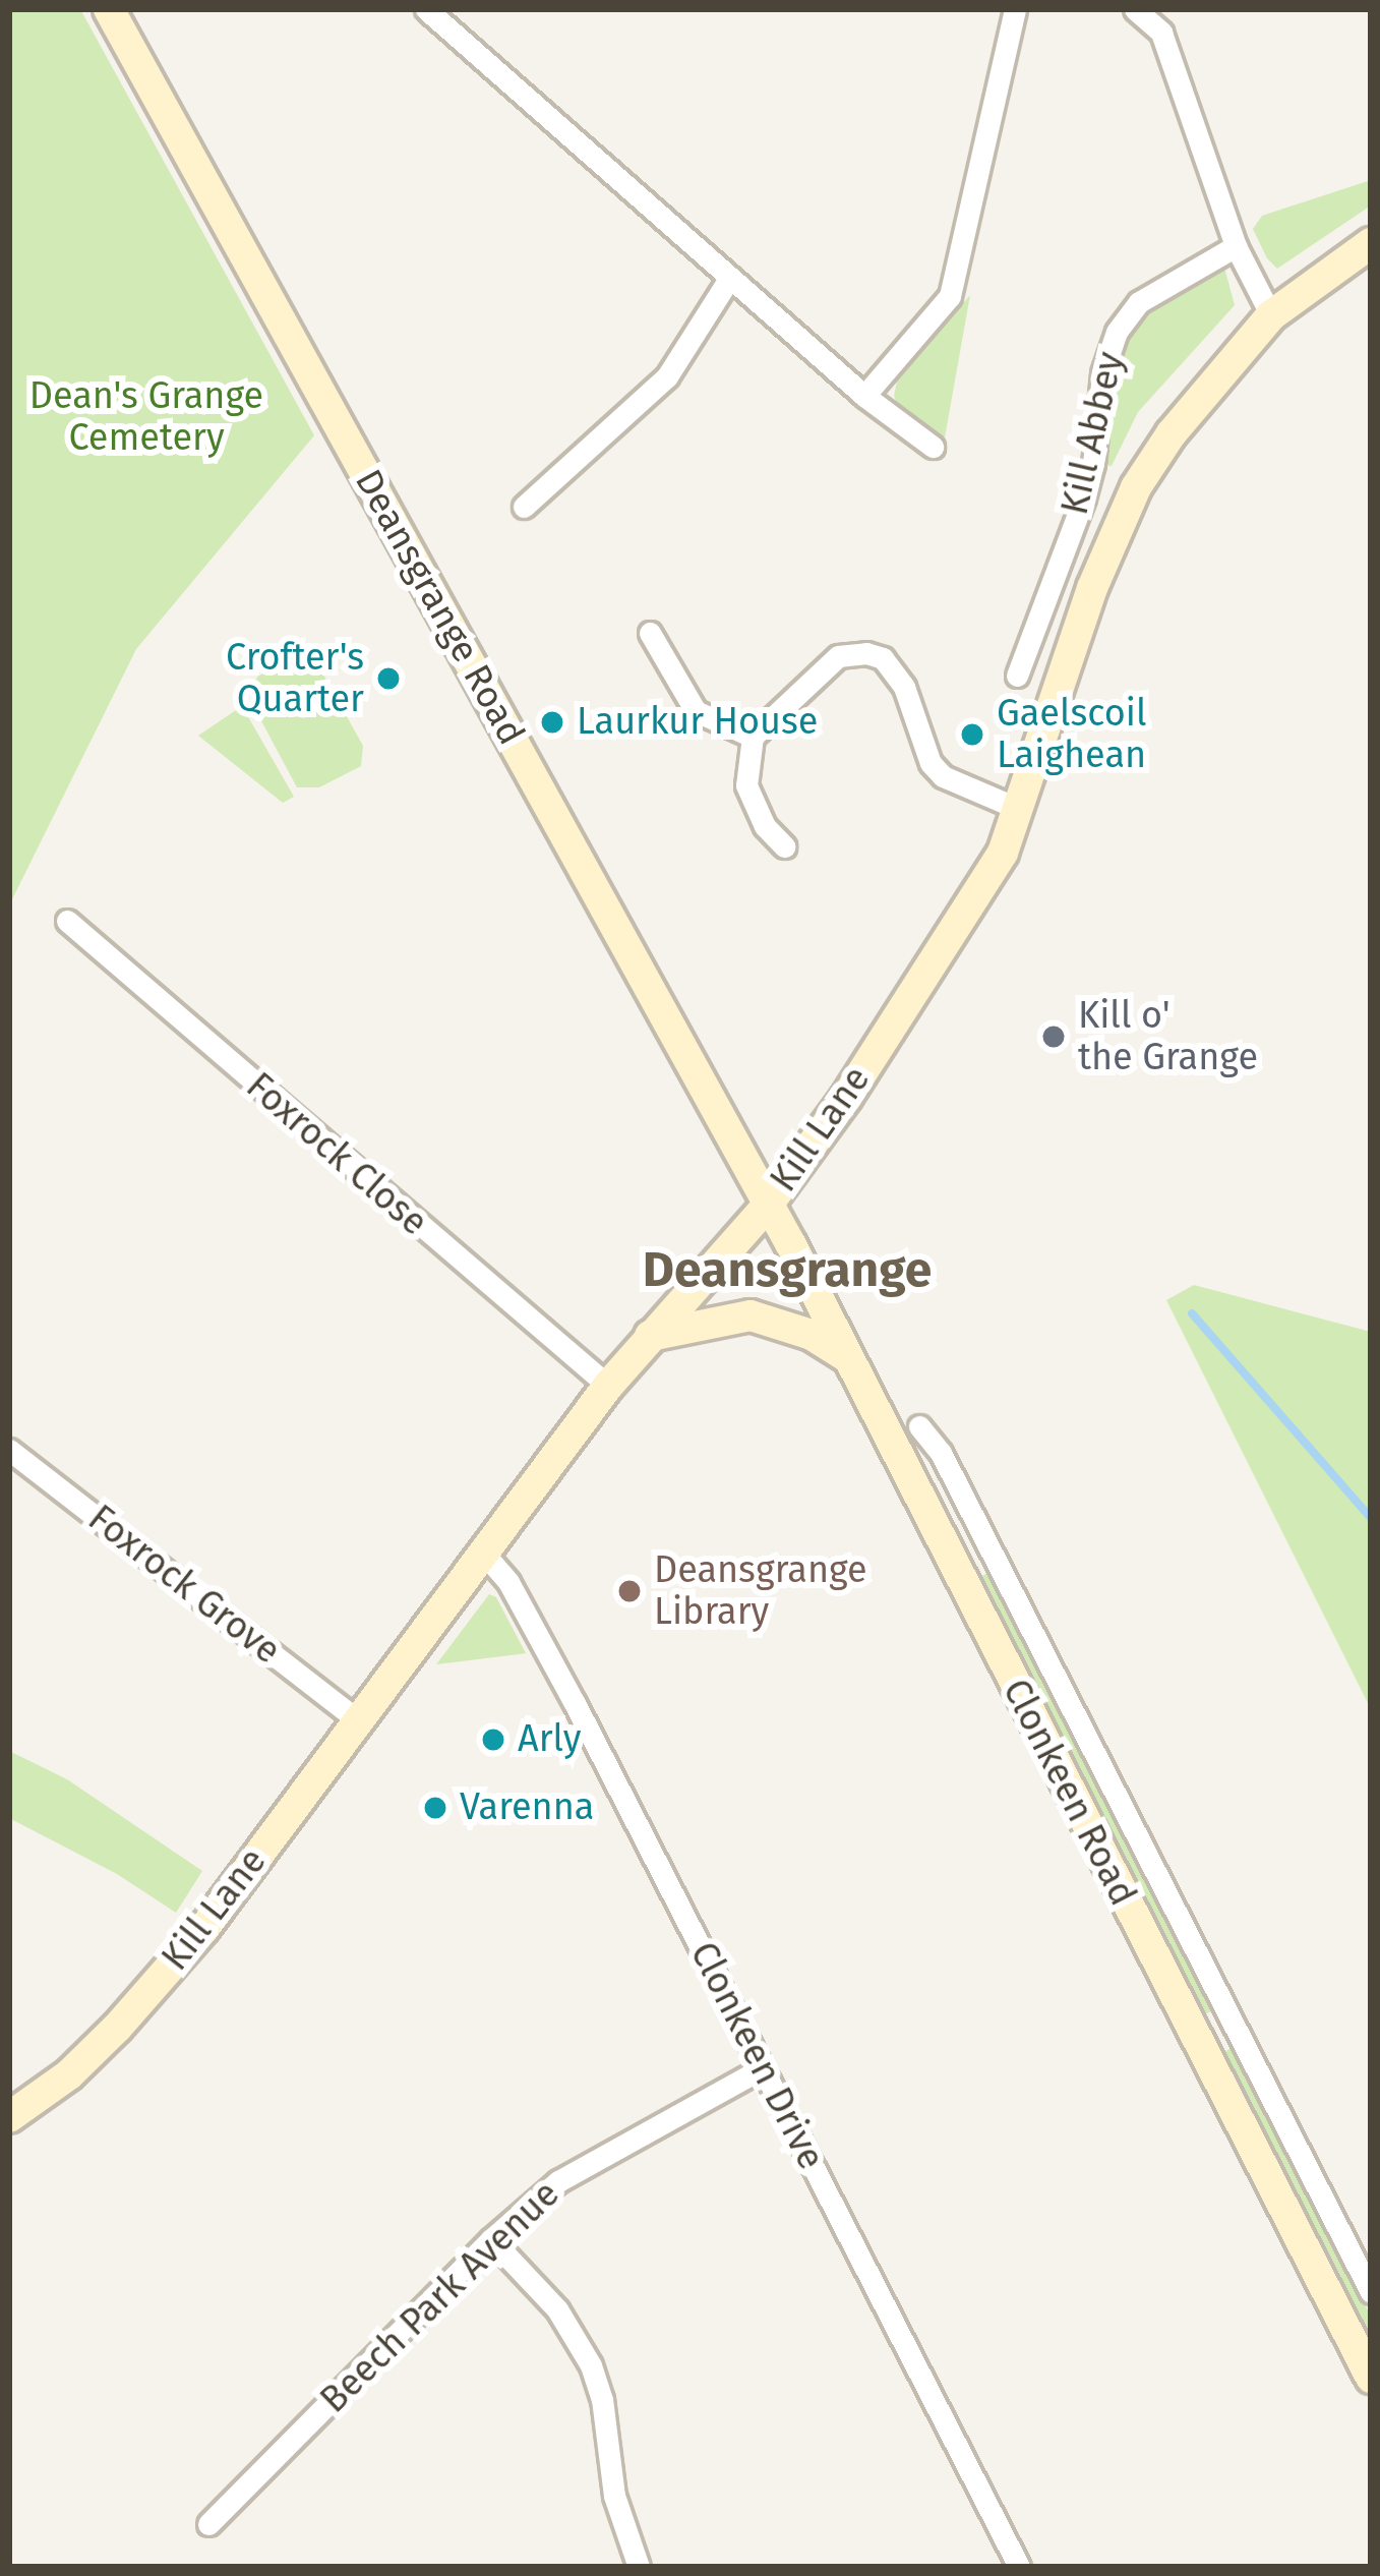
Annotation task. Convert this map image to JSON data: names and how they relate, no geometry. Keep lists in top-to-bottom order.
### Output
{
  "streets": {
    "main road": ["Deansgrange Road", "Kill Lane", "Clonkeen Road"],
    "street": [
      "Kill Abbey",
      "Foxrock Close",
      "Foxrock Grove",
      "Clonkeen Drive",
      "Beech Park Avenue"
    ]
  },
  "crossings": [
    ["Deansgrange Road", "Kill Lane"],
    ["Deansgrange Road", "Clonkeen Road"],
    ["Kill Lane", "Foxrock Close"],
    ["Kill Lane", "Foxrock Grove"],
    ["Kill Lane", "Clonkeen Road"],
    ["Kill Lane", "Clonkeen Drive"],
    ["Clonkeen Drive", "Beech Park Avenue"]
  ],
  "districts": ["Deansgrange"],
  "parks": ["Dean's Grange Cemetery"],
  "places": [
    "Crofter's Quarter",
    "Laurkur House",
    "Gaelscoil Laighean",
    "Kill o' the Grange",
    "Deansgrange Library",
    "Arly",
    "Varenna"
  ]
}
